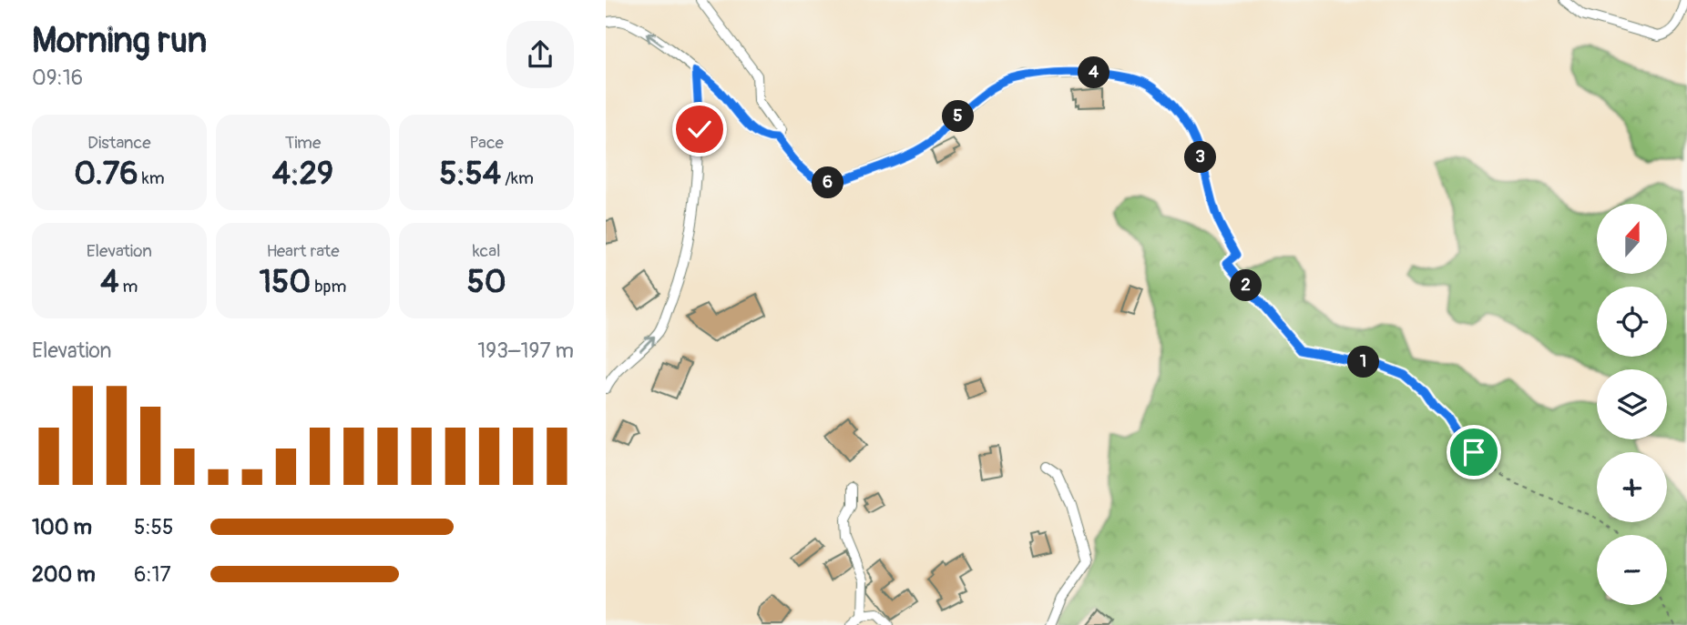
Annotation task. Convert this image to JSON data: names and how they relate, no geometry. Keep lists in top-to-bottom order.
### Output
{
  "north": "top",
  "page": {
    "heading": ["Morning run", "09:16"],
    "pins": [
      "4",
      "5",
      "3",
      "6",
      "2",
      "1"
    ],
    "stats": [
      ["Distance", "0.76 km"],
      ["Time", "4:29"],
      ["Pace", "5:54 /km"],
      ["Elevation", "4 m"],
      ["Heart rate", "150 bpm"],
      ["kcal", "50"]
    ],
    "map_buttons": ["+", "−"],
    "chart": ["Elevation", "193–197 m"],
    "list": [
      {
        "name": "100 m",
        "note": "5:55"
      },
      {
        "name": "200 m",
        "note": "6:17"
      }
    ]
  }
}
